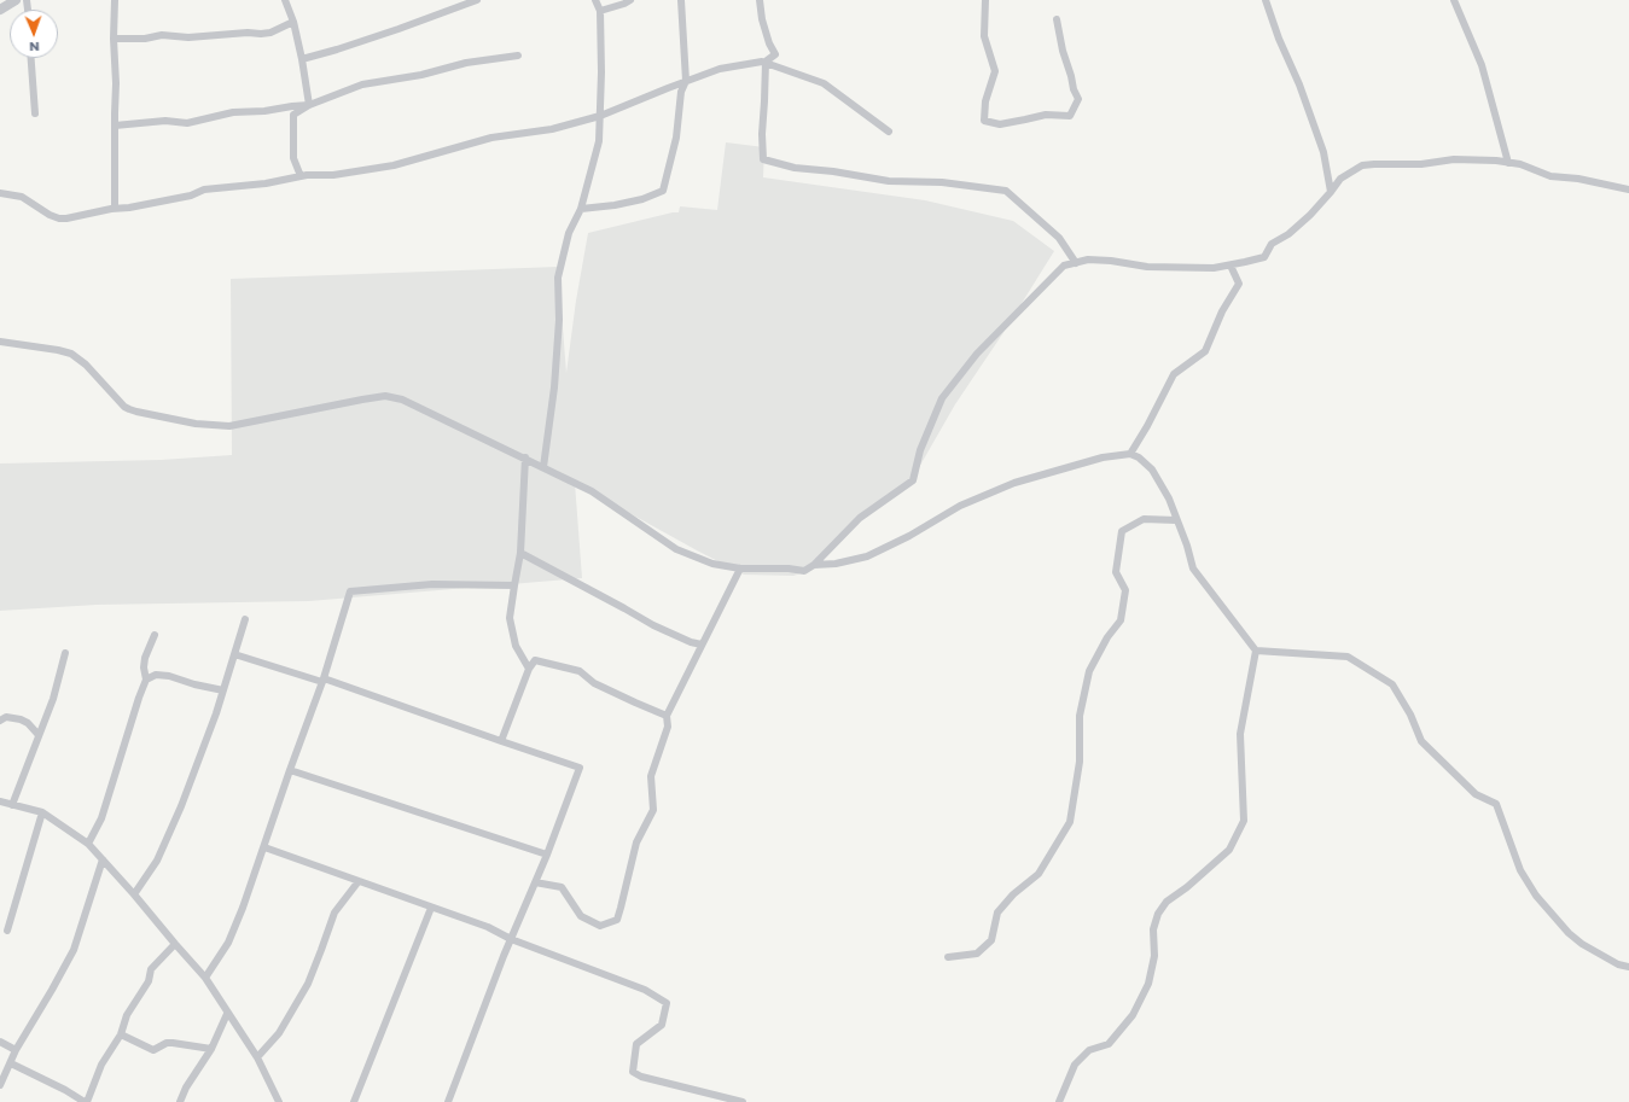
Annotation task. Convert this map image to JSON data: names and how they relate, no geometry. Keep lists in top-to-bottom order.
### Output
{
  "north": "bottom"
}
